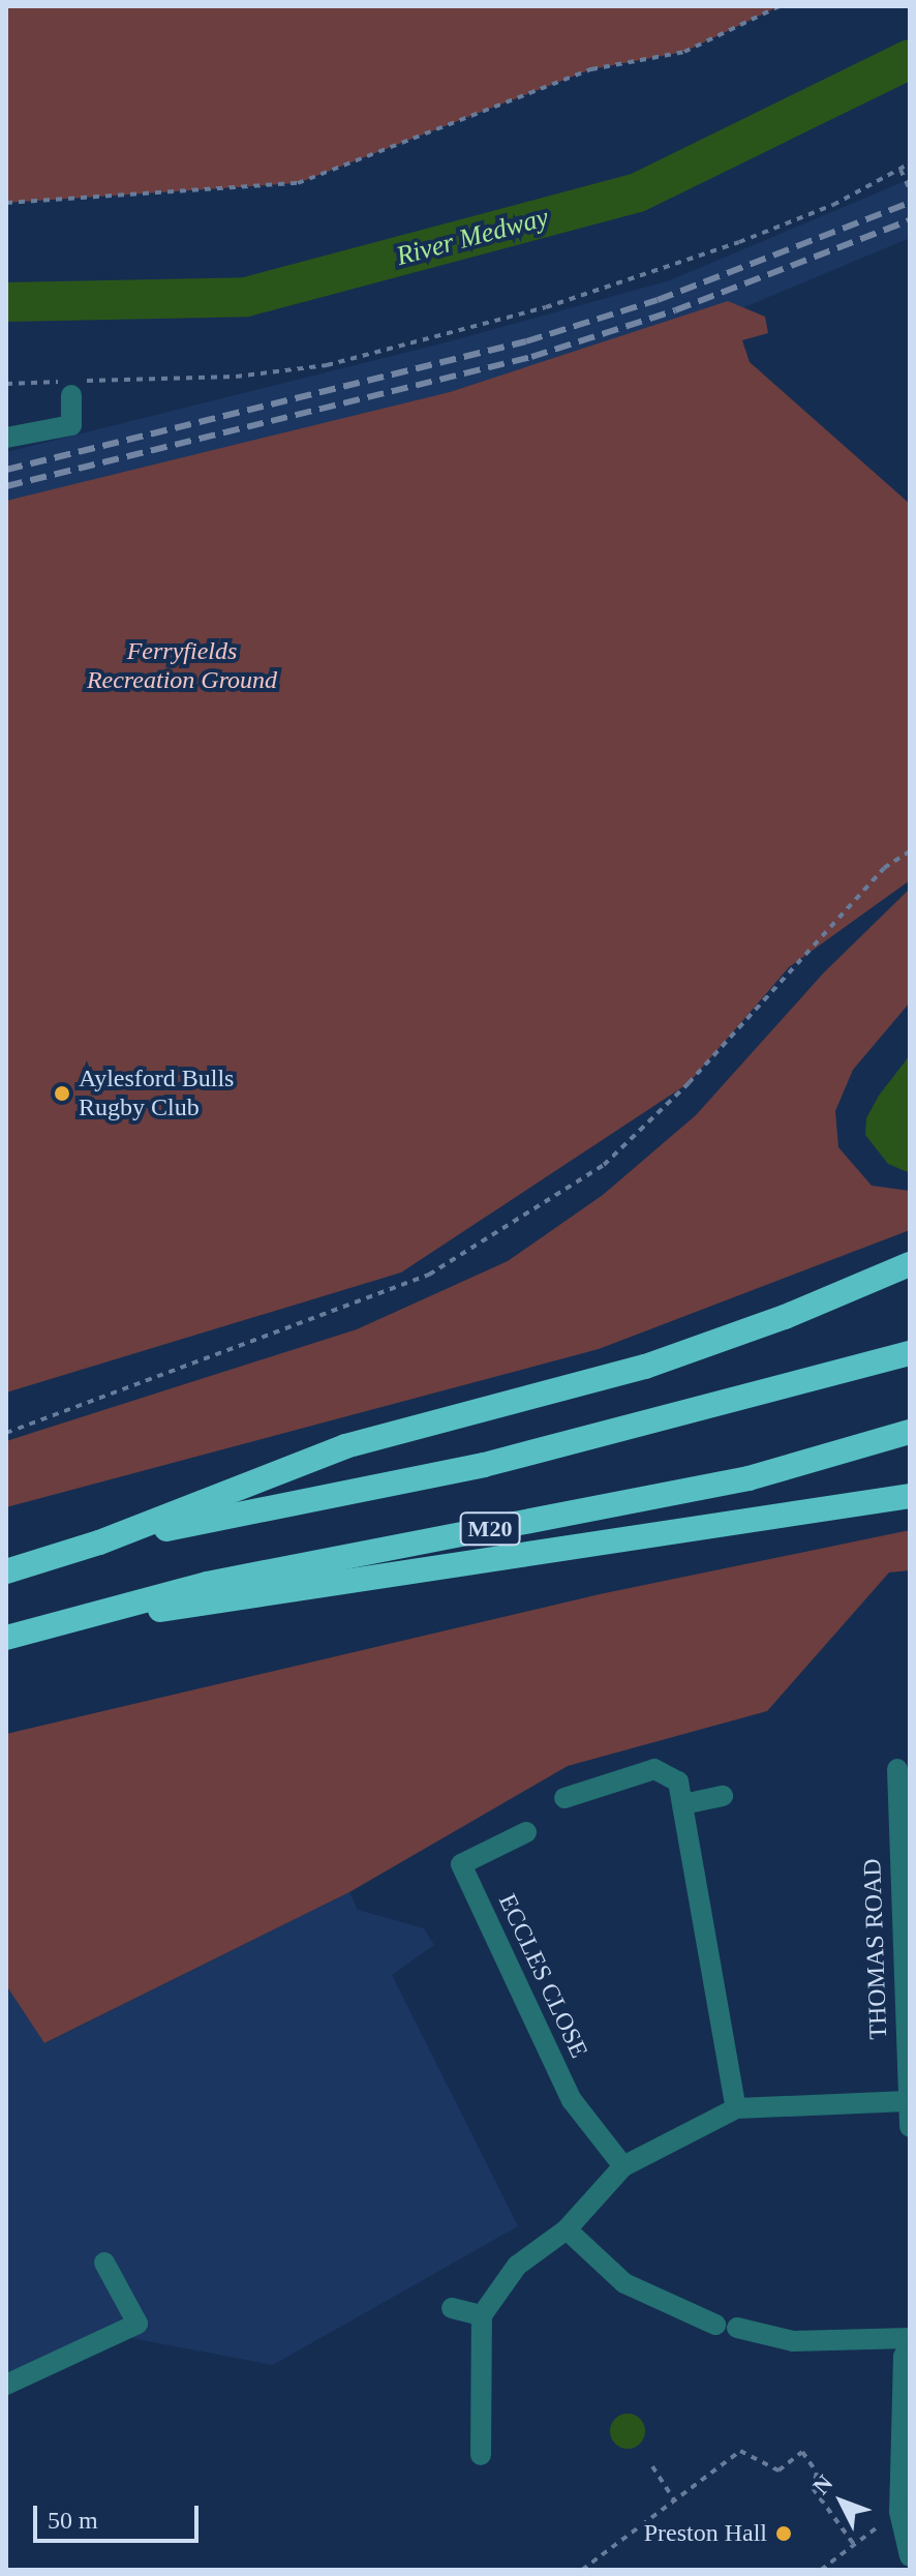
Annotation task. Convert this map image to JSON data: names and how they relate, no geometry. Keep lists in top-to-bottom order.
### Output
{
  "streets": {
    "highway": ["M20"],
    "street": ["THOMAS ROAD", "ECCLES CLOSE"]
  },
  "water": ["River Medway"],
  "parks": ["Ferryfields Recreation Ground"],
  "places": ["Aylesford Bulls Rugby Club", "Preston Hall"],
  "scale_bar": "50 m",
  "north": "top left"
}
